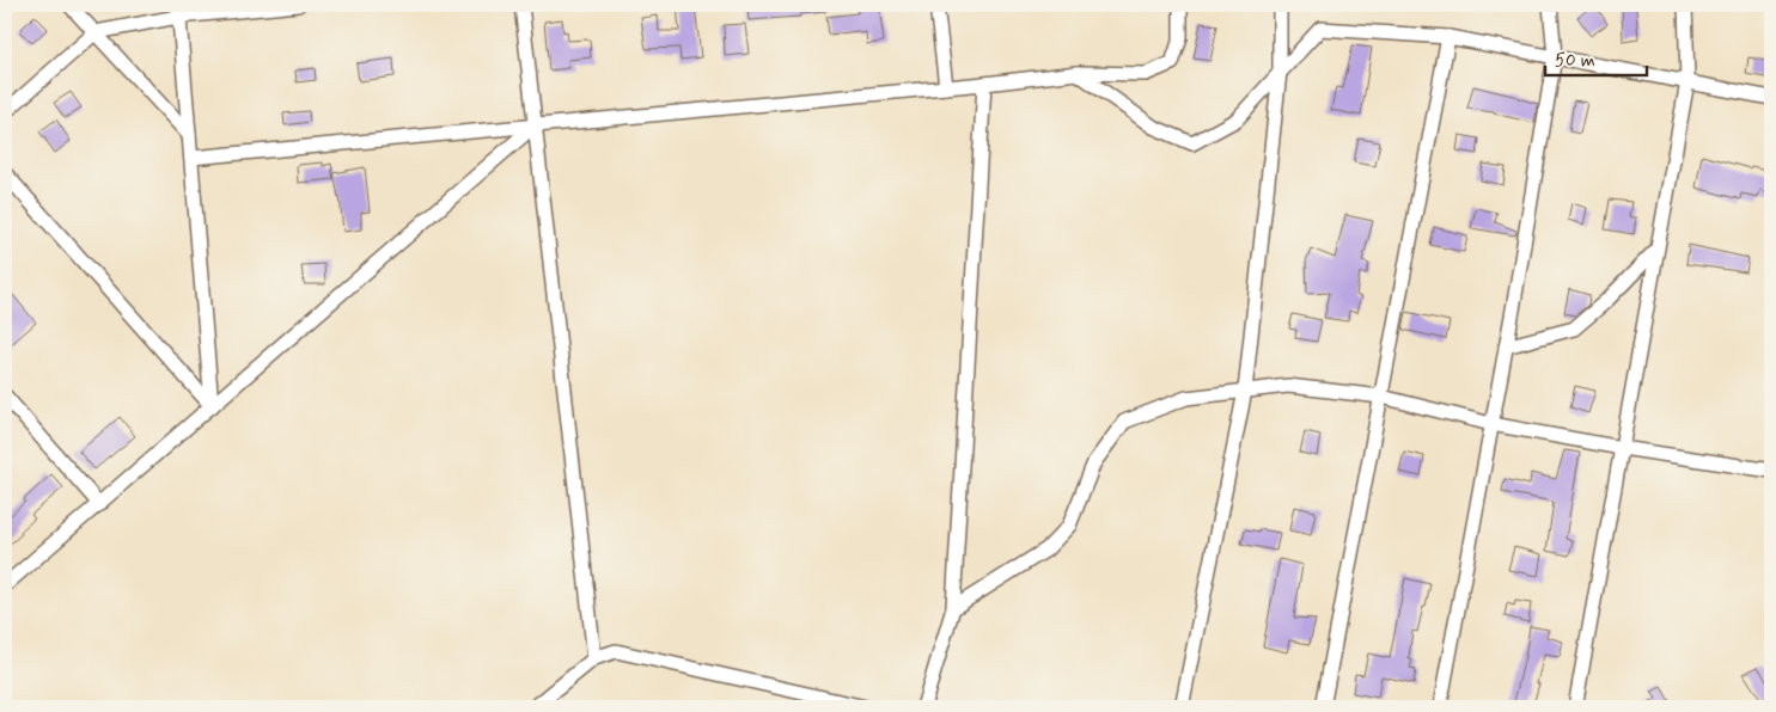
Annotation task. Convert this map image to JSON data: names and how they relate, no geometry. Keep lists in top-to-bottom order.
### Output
{
  "scale_bar": "50 m"
}
